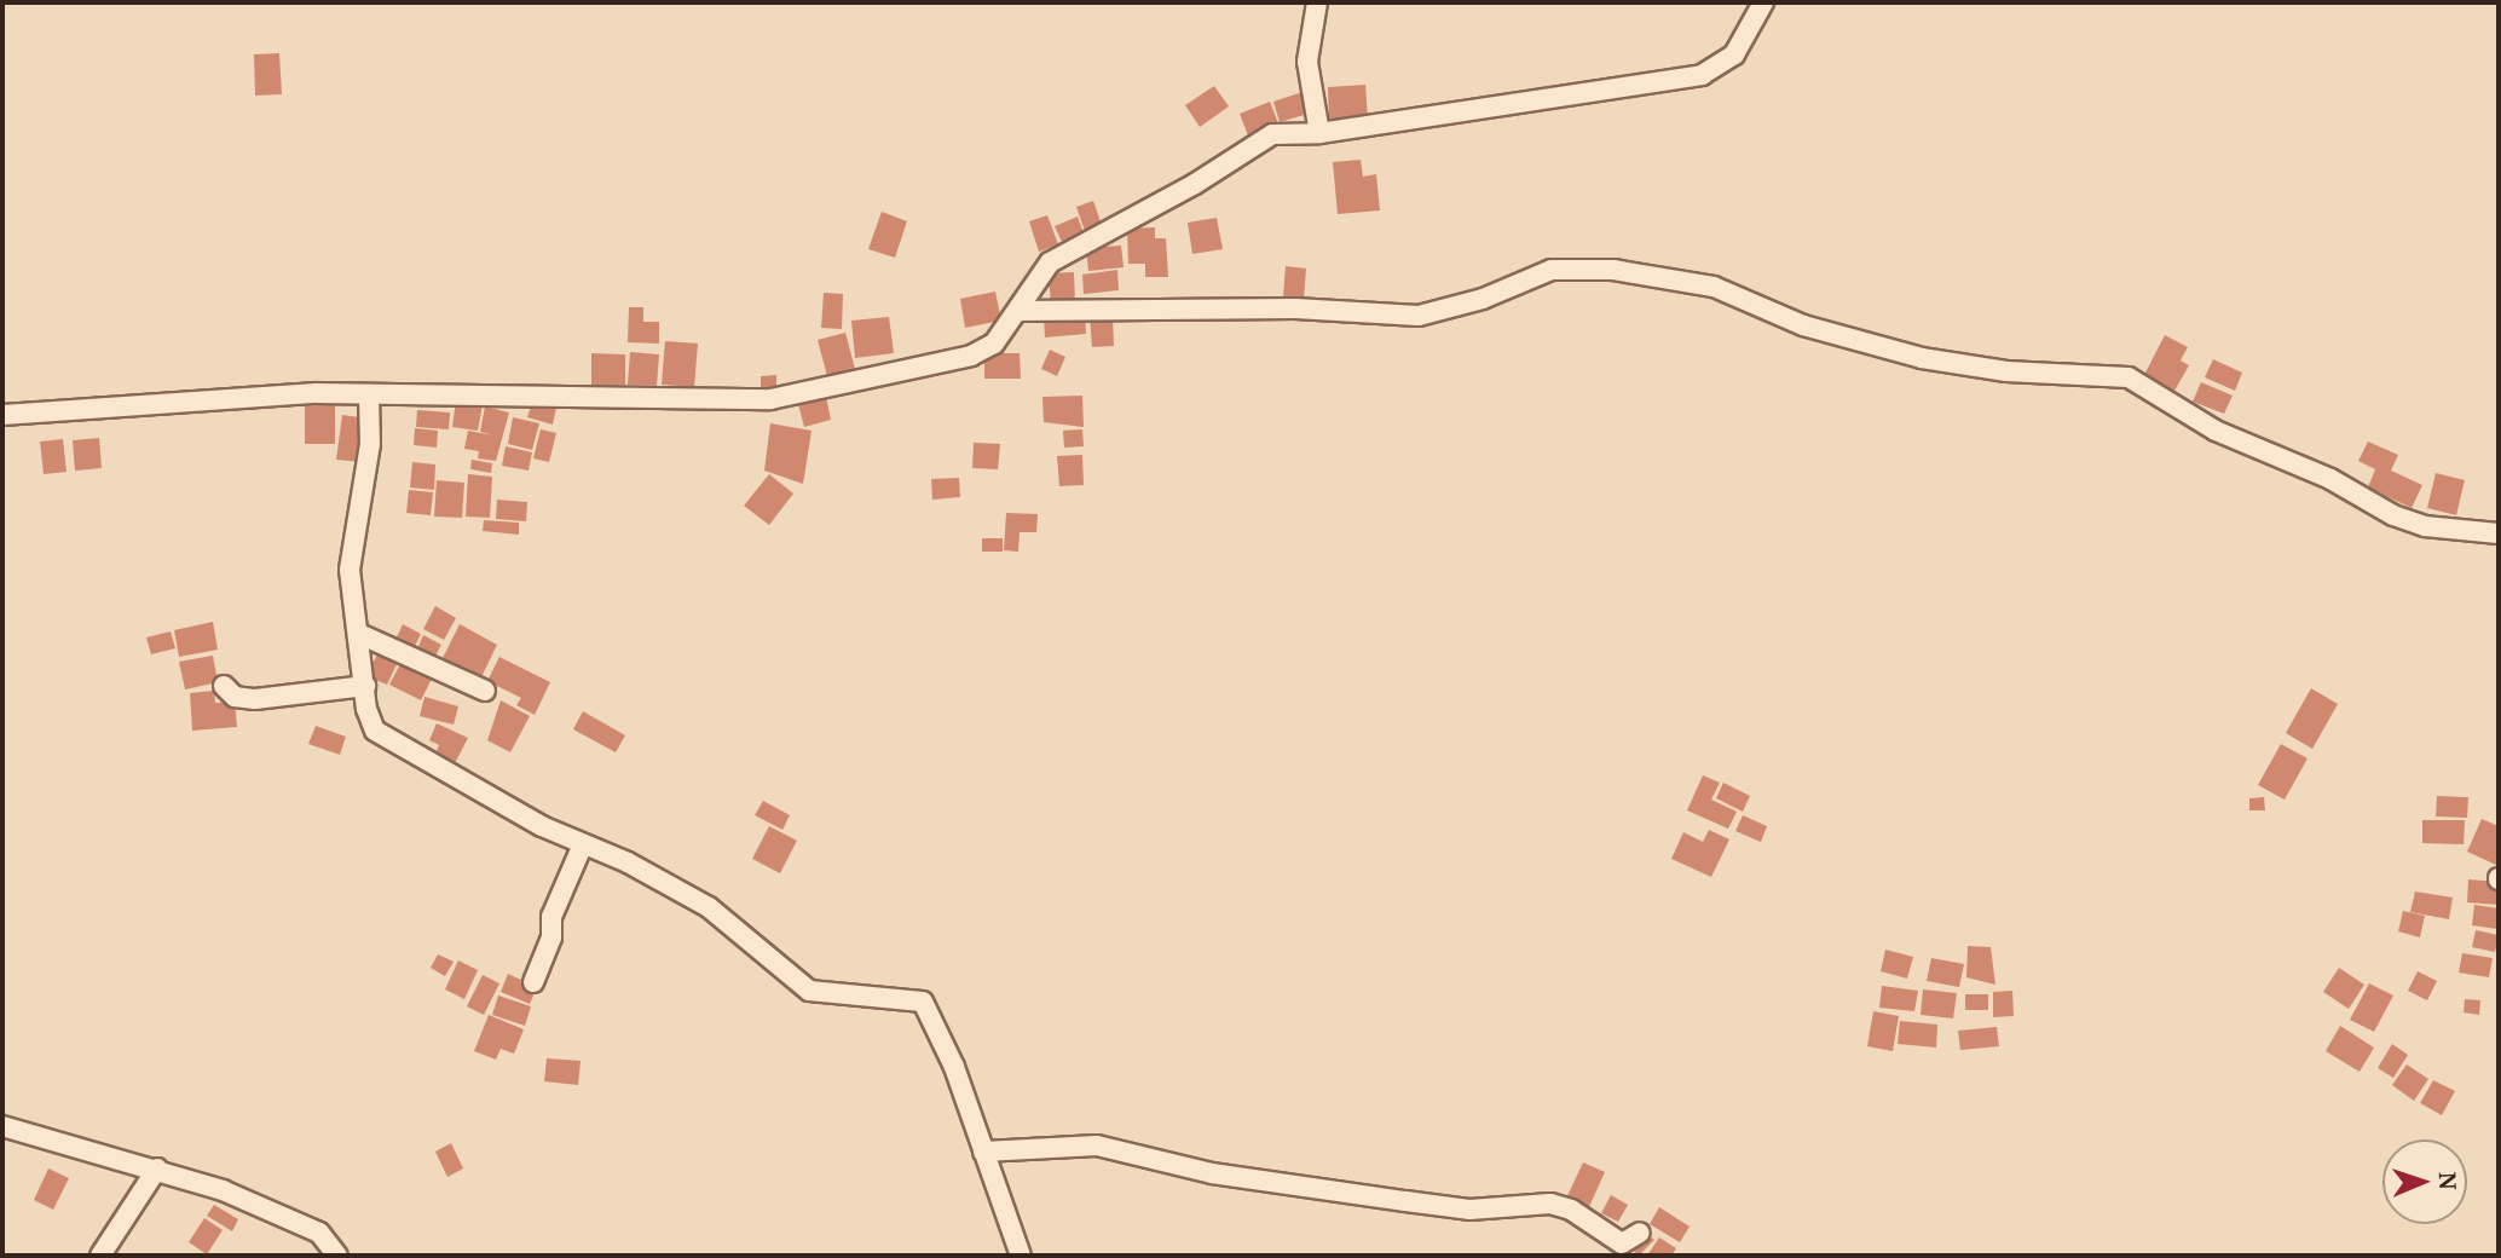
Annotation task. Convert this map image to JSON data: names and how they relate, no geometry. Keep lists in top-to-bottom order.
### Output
{
  "north": "right"
}
